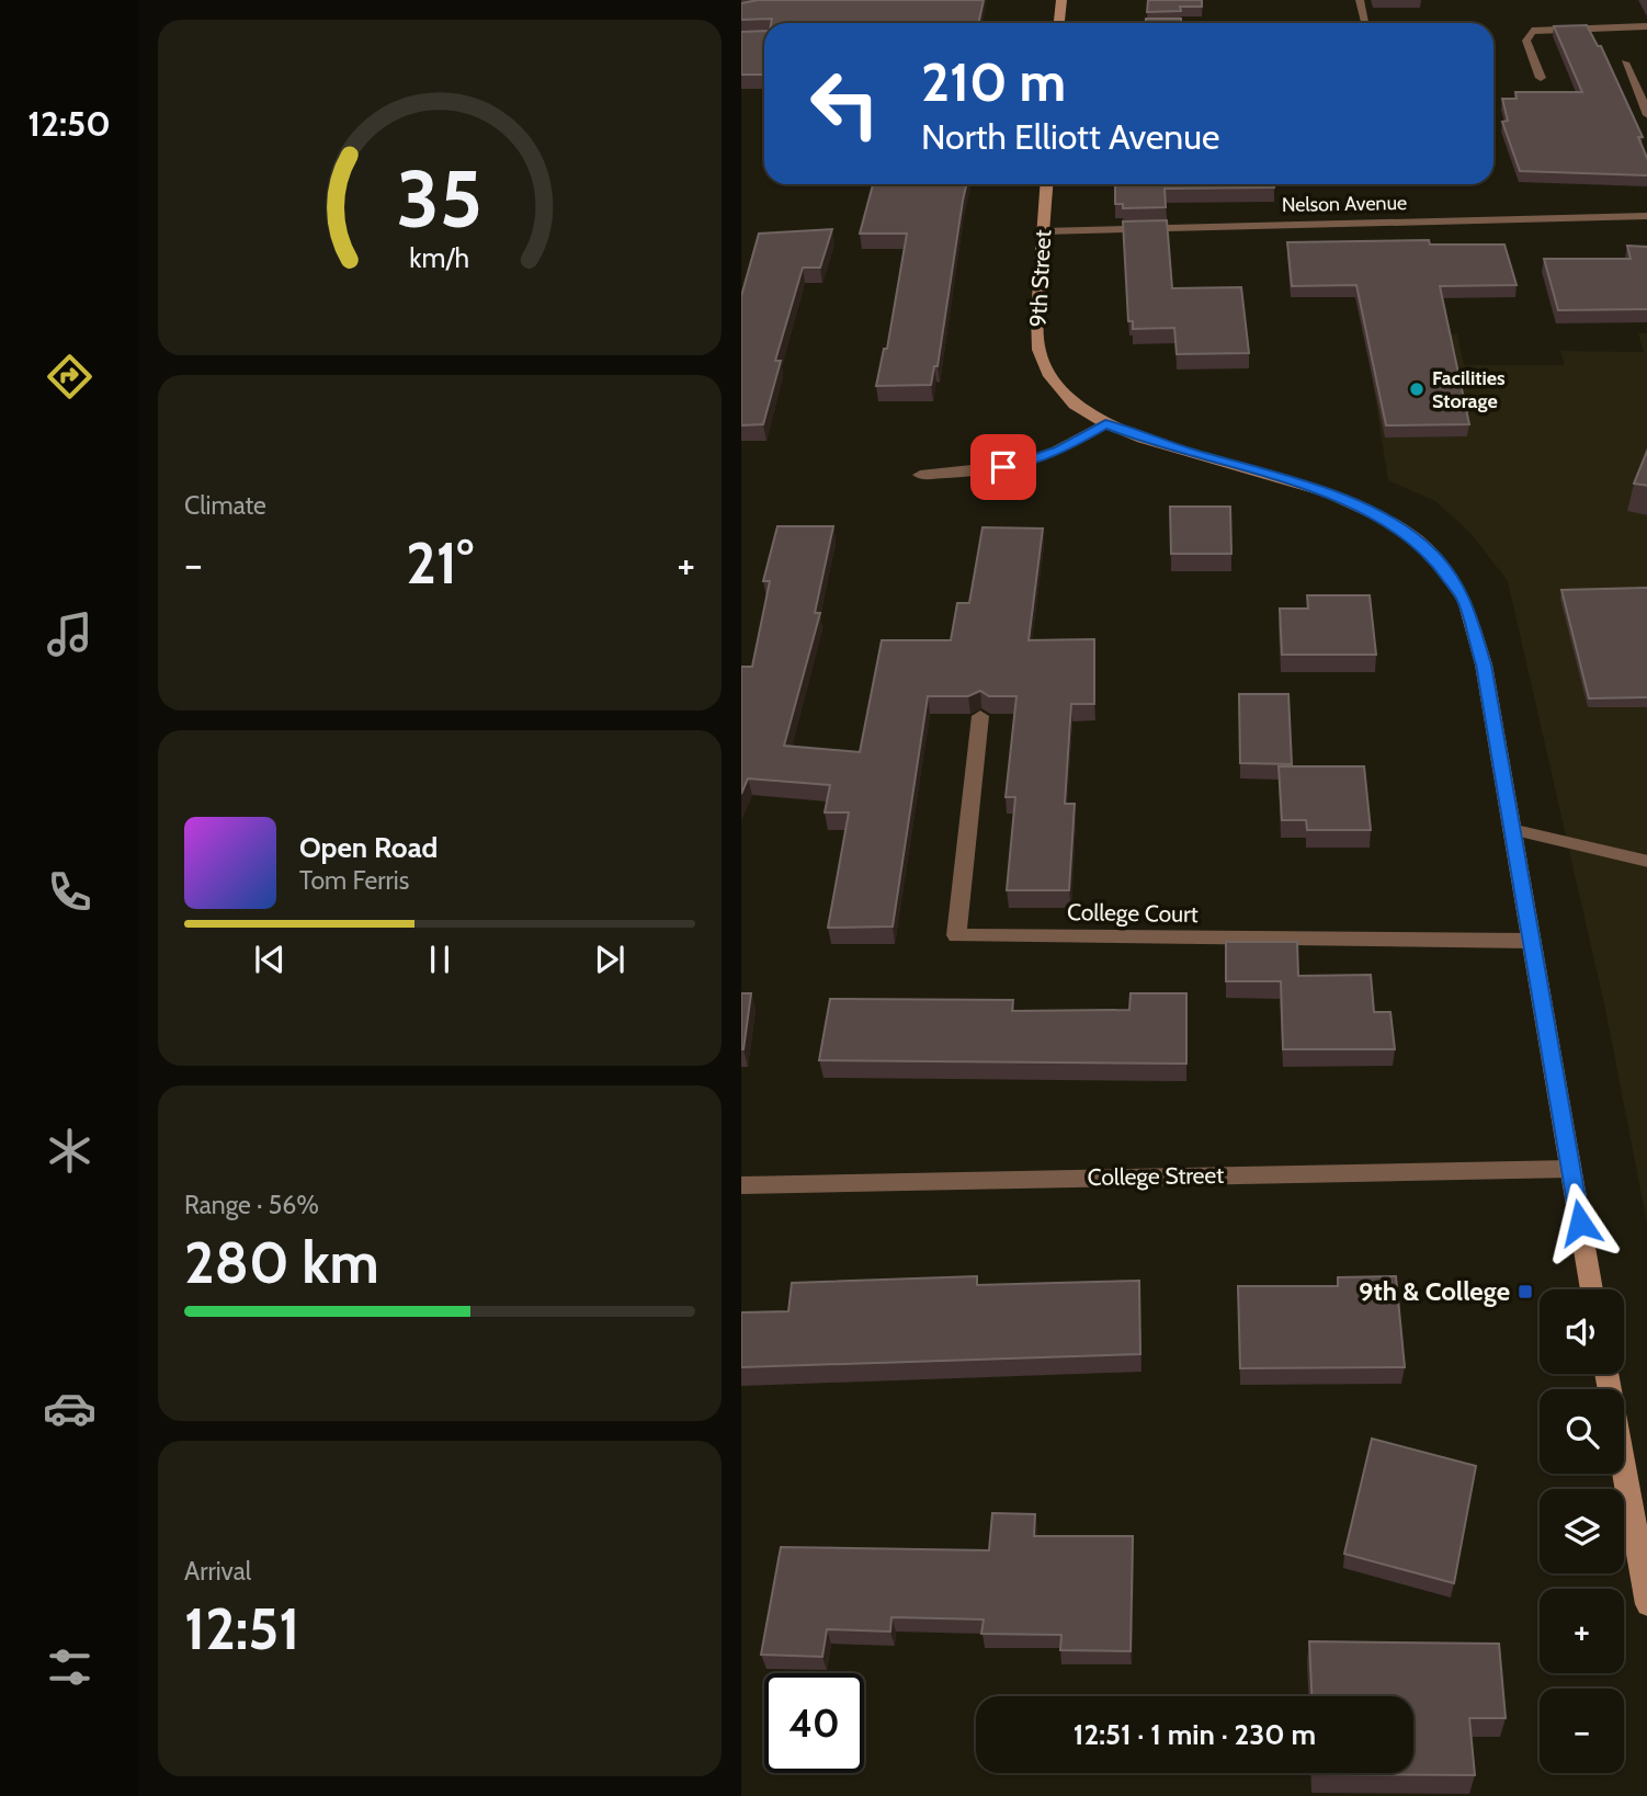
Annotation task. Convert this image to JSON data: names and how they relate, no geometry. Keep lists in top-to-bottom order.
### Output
{
  "streets": {
    "street": [
      "Nelson Avenue",
      "9th Street",
      "College Court",
      "College Street"
    ]
  },
  "crossings": [
    ["Nelson Avenue", "9th Street"],
    ["9th Street", "College Court"],
    ["9th Street", "College Street"]
  ],
  "places": {
    "other": ["Facilities Storage"],
    "transit": ["9th & College"]
  },
  "page": {
    "tabs": "12:50",
    "turn": ["210 m", "North Elliott Avenue"],
    "tile": [
      "Climate",
      ["Range · 56%", "280 km"],
      ["Arrival", "12:51"]
    ],
    "heat": ["−", "21°", "+"],
    "song": ["Open Road", "Tom Ferris"],
    "map_buttons": ["+", "−"],
    "limit": "40",
    "trip": "12:51 · 1 min · 230 m",
    "gauge": ["35", "km/h"]
  }
}
